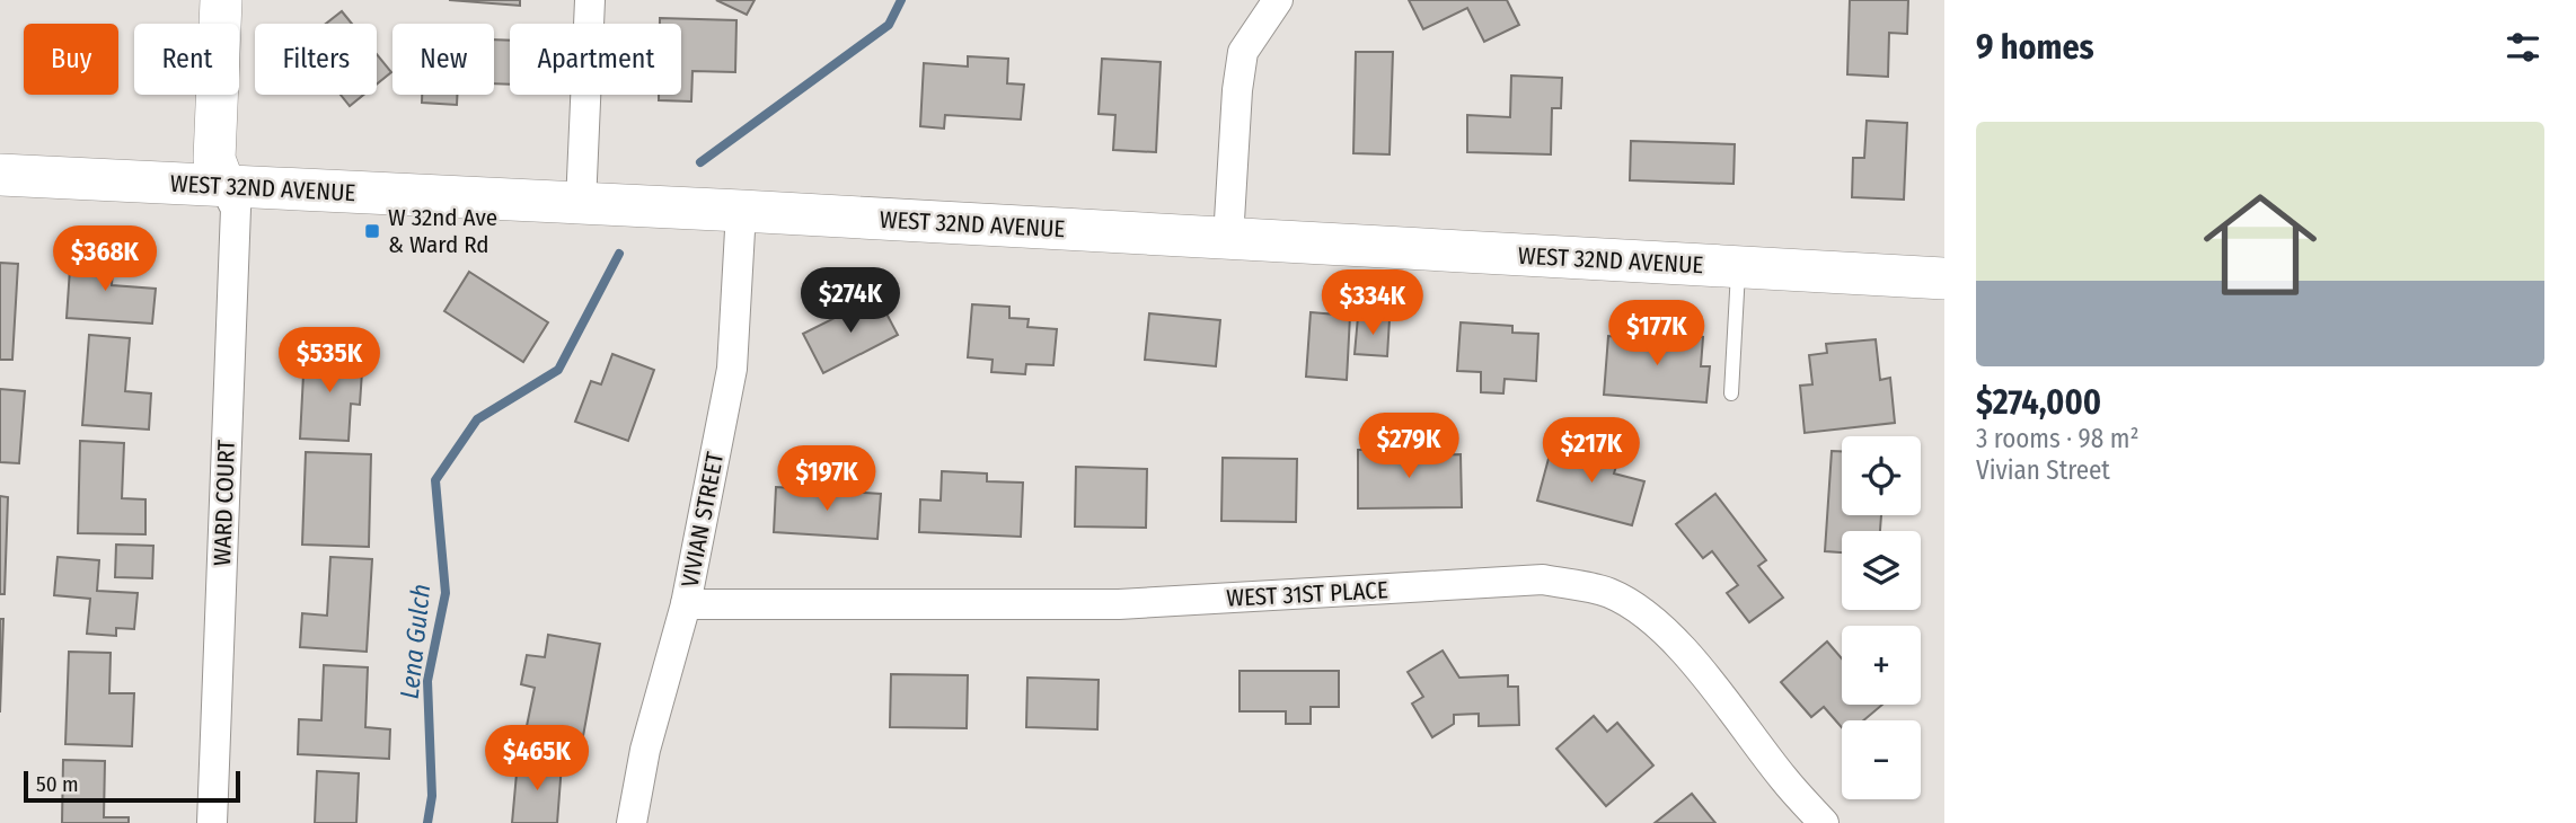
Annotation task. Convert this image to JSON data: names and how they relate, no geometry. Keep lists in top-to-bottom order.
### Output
{
  "streets": {
    "street": [
      "WEST 32ND AVENUE",
      "WARD COURT",
      "VIVIAN STREET",
      "WEST 31ST PLACE"
    ]
  },
  "crossings": [
    ["WEST 32ND AVENUE", "WARD COURT"],
    ["WEST 32ND AVENUE", "VIVIAN STREET"],
    ["VIVIAN STREET", "WEST 31ST PLACE"]
  ],
  "water": ["Lena Gulch"],
  "places": {
    "transit": ["W 32nd Ave & Ward Rd"]
  },
  "scale_bar": "50 m",
  "page": {
    "heading": "9 homes",
    "chip": [
      "Buy",
      "Rent",
      "Filters",
      "New",
      "Apartment"
    ],
    "list": [
      {
        "name": "$274,000",
        "note": "3 rooms · 98 m² · Vivian Street"
      }
    ],
    "price": [
      "$368K",
      "$274K",
      "$334K",
      "$177K",
      "$535K",
      "$279K",
      "$217K",
      "$197K",
      "$465K"
    ],
    "map_buttons": ["+", "−"],
    "scale": "50 m"
  }
}
